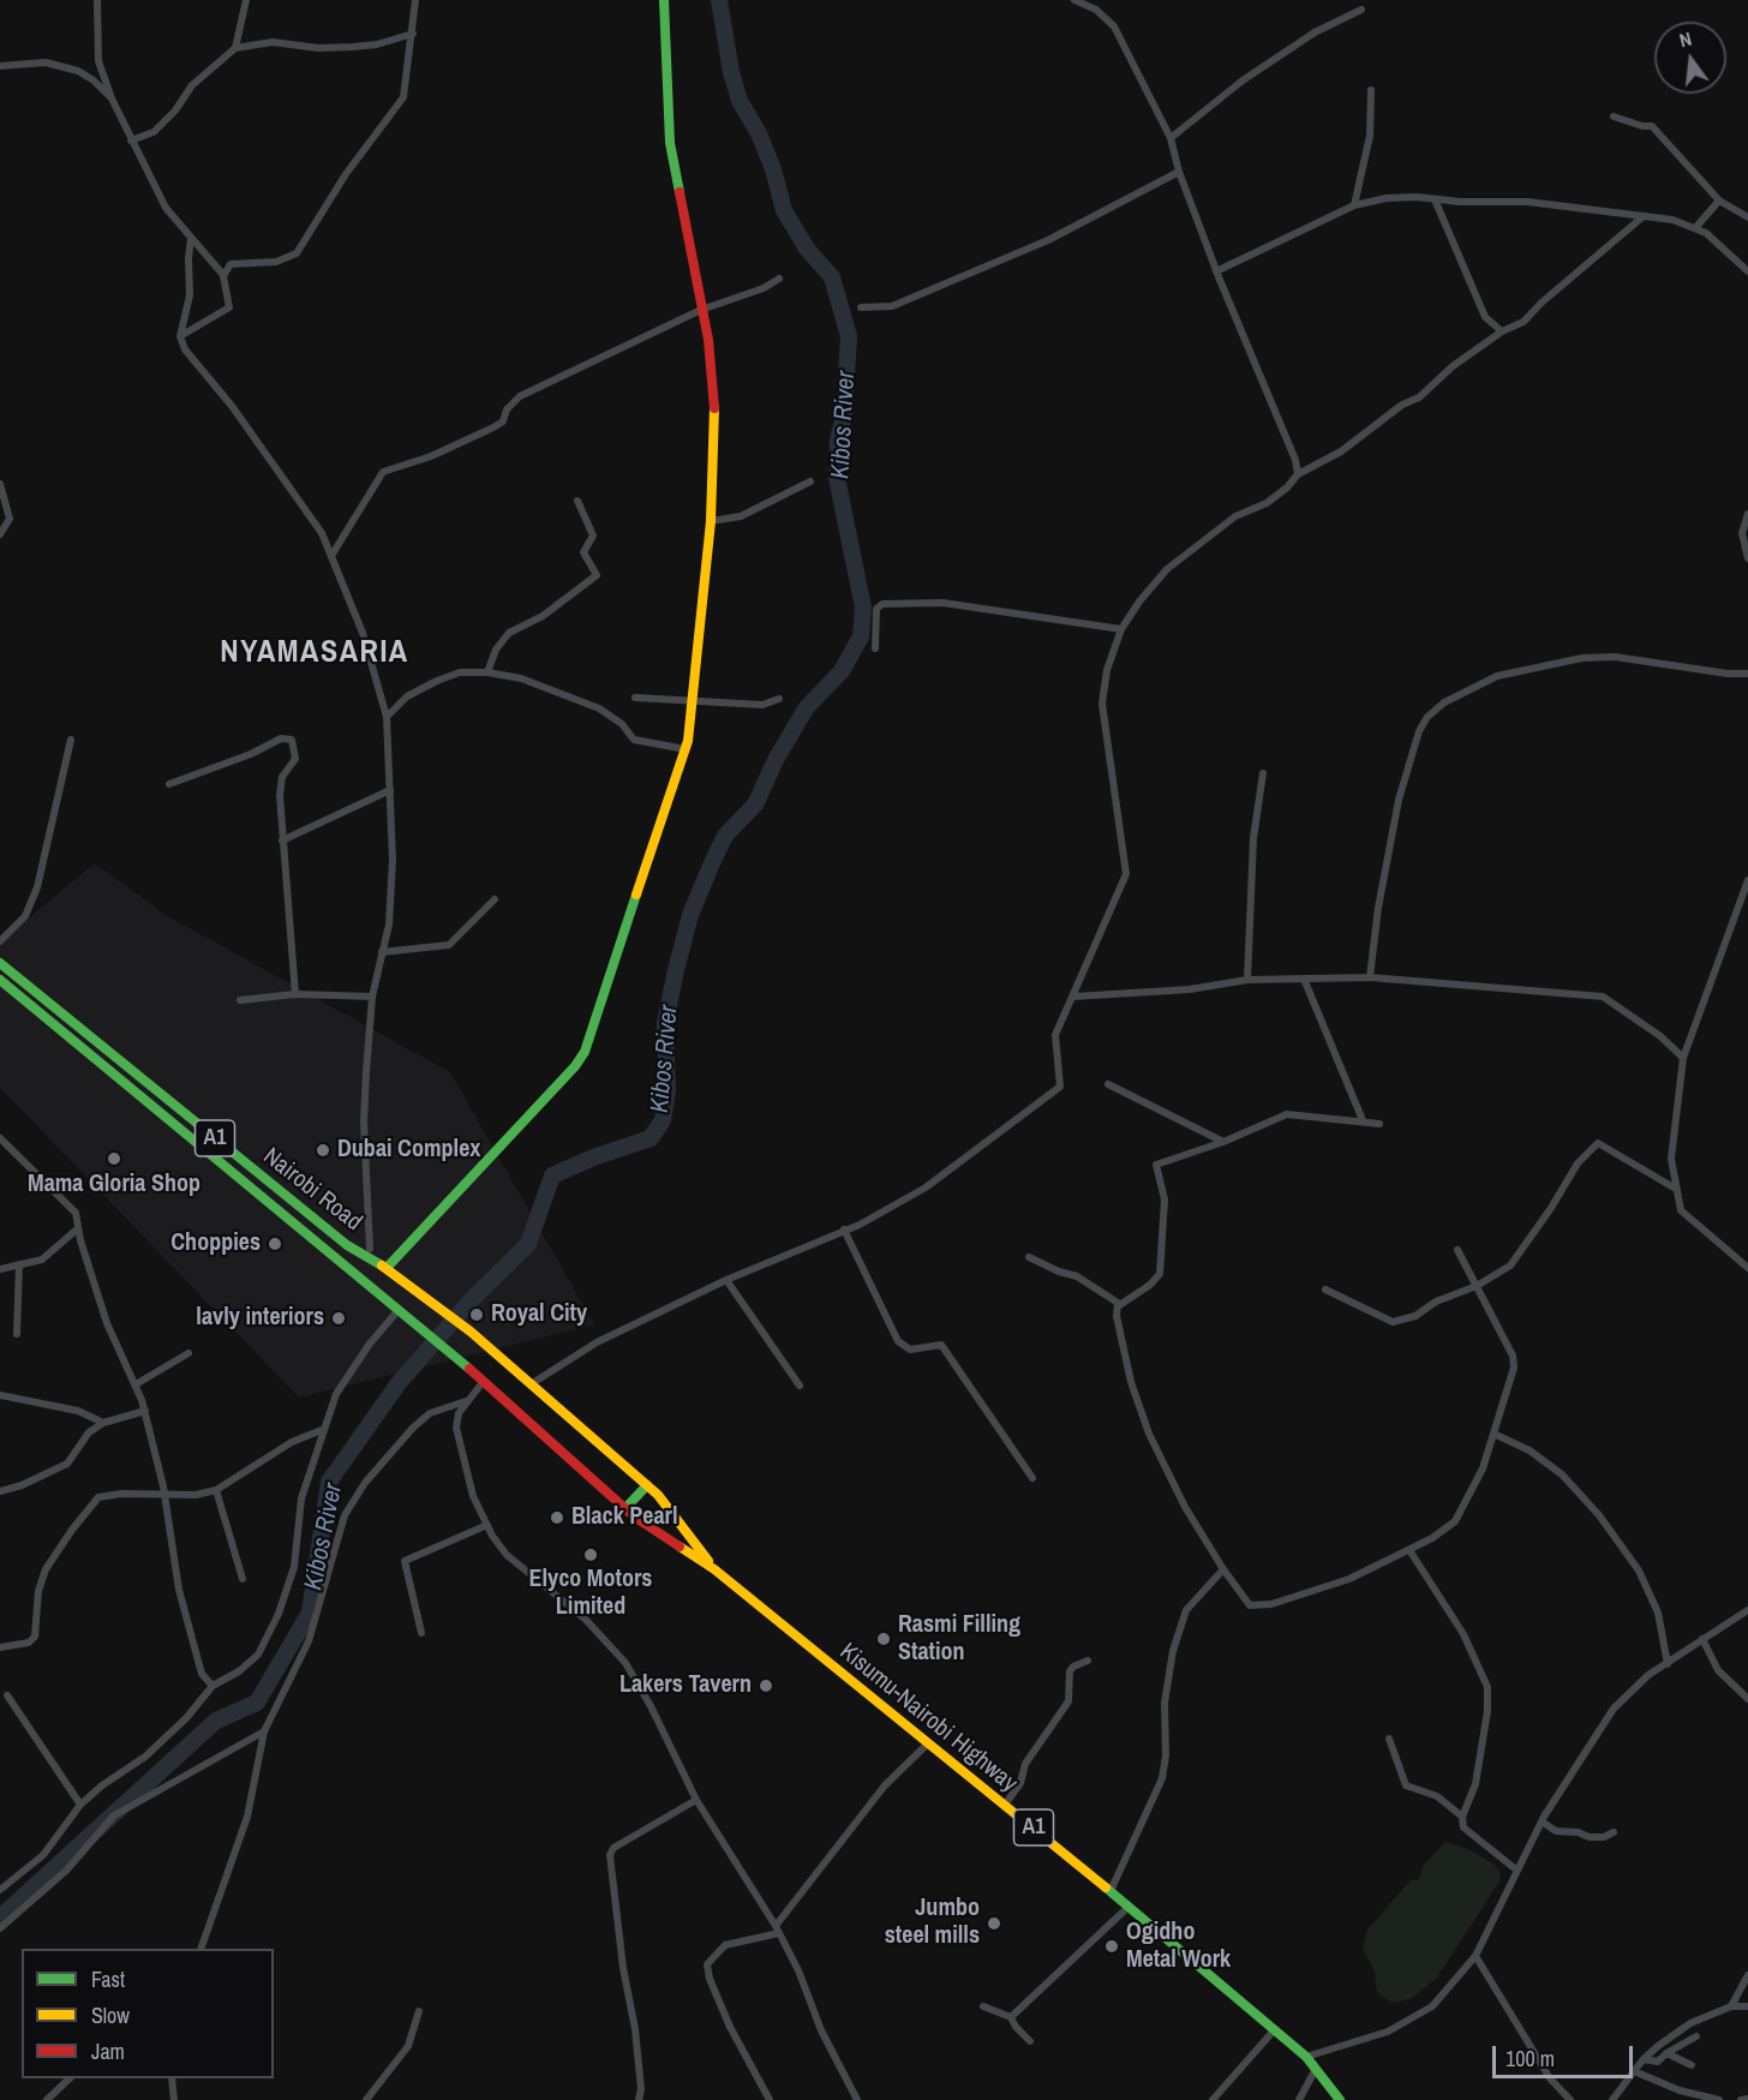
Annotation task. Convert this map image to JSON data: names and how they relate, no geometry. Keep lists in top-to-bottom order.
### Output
{
  "streets": {
    "main road": ["A1", "Nairobi Road", "Kisumu-Nairobi Highway"]
  },
  "crossings": [
    ["A1", "Nairobi Road"],
    ["A1", "Kisumu-Nairobi Highway"]
  ],
  "districts": ["NYAMASARIA"],
  "water": ["Kibos River"],
  "places": [
    "Dubai Complex",
    "Mama Gloria Shop",
    "Choppies",
    "Royal City",
    "lavly interiors",
    "Black Pearl",
    "Elyco Motors Limited",
    "Rasmi Filling Station",
    "Lakers Tavern",
    "Jumbo steel mills",
    "Ogidho Metal Work"
  ],
  "legend": ["Fast", "Slow", "Jam"],
  "scale_bar": "100 m",
  "north": "top"
}
